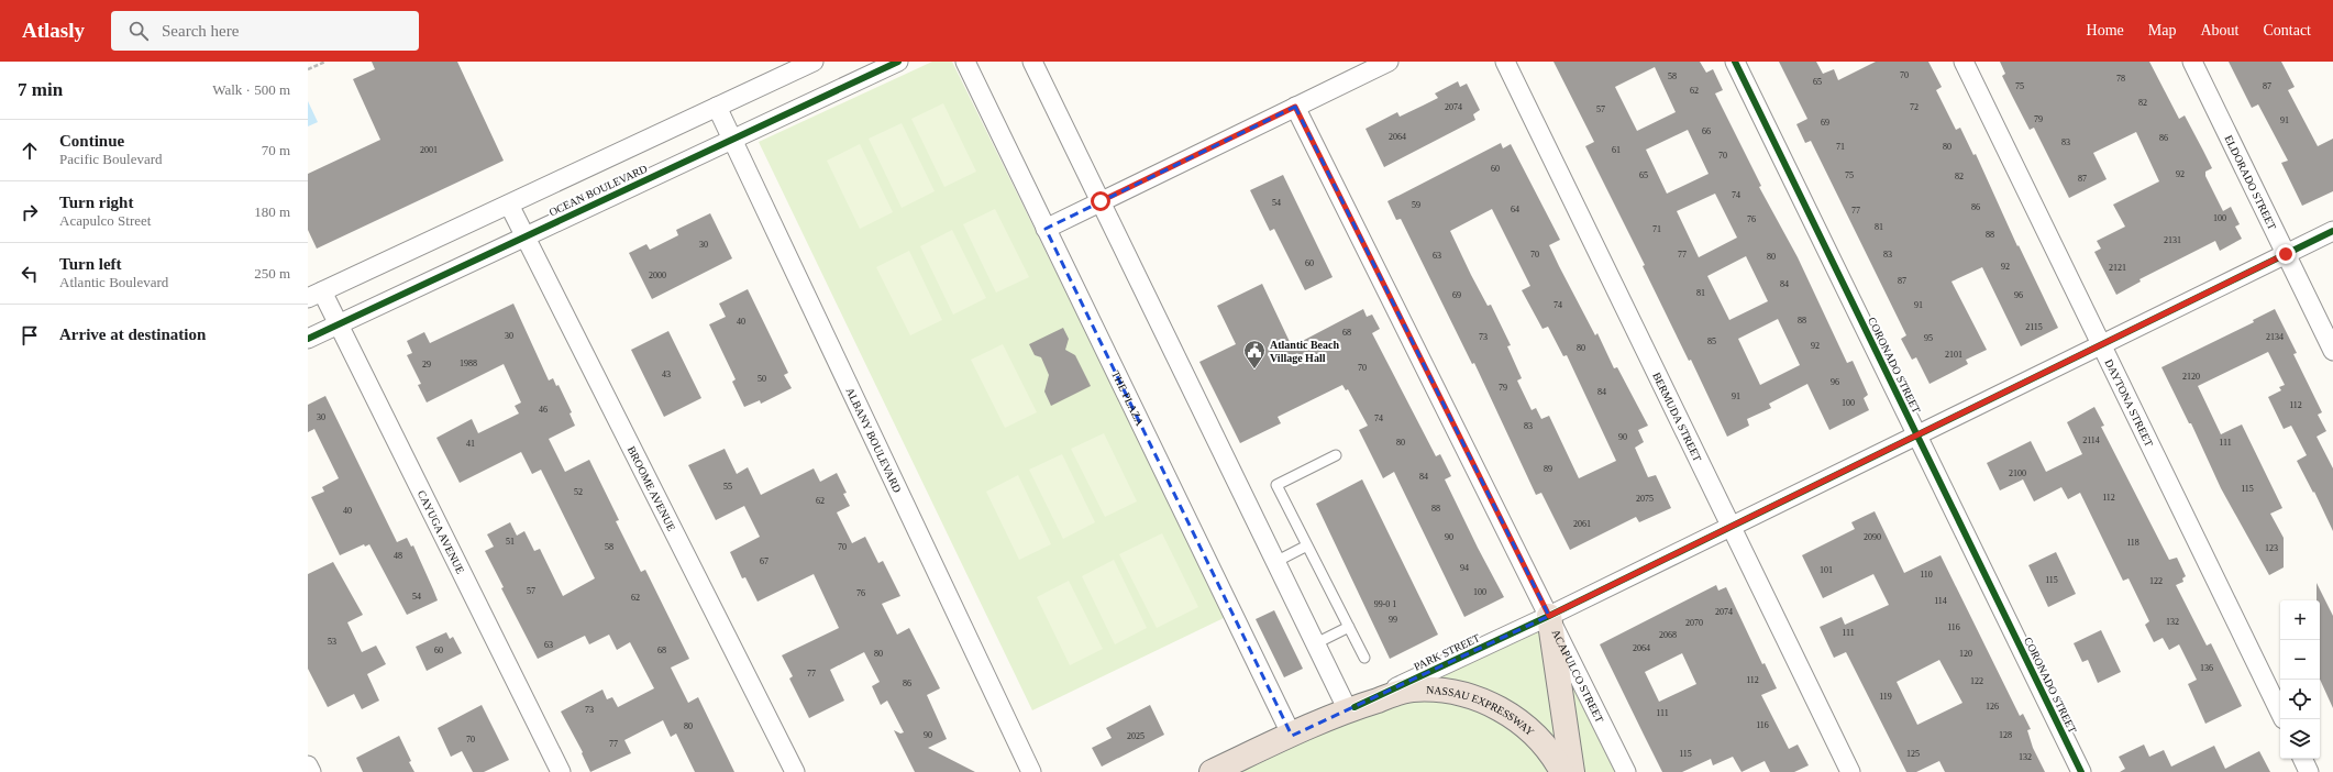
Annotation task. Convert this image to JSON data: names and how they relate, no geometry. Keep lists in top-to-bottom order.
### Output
{
  "streets": {
    "highway": ["PARK STREET", "NASSAU EXPRESSWAY"],
    "street": [
      "ELDORADO STREET",
      "OCEAN BOULEVARD",
      "CORONADO STREET",
      "THE PLAZA",
      "DAYTONA STREET",
      "BERMUDA STREET",
      "ALBANY BOULEVARD",
      "BROOME AVENUE",
      "CAYUGA AVENUE",
      "ACAPULCO STREET"
    ]
  },
  "crossings": [
    ["ELDORADO STREET", "PARK STREET"],
    ["OCEAN BOULEVARD", "ALBANY BOULEVARD"],
    ["OCEAN BOULEVARD", "BROOME AVENUE"],
    ["OCEAN BOULEVARD", "CAYUGA AVENUE"],
    ["CORONADO STREET", "PARK STREET"],
    ["THE PLAZA", "PARK STREET"],
    ["DAYTONA STREET", "PARK STREET"],
    ["BERMUDA STREET", "PARK STREET"],
    ["PARK STREET", "ACAPULCO STREET"],
    ["PARK STREET", "NASSAU EXPRESSWAY"]
  ],
  "places": {
    "public building": ["Atlantic Beach Village Hall"]
  },
  "house_numbers": [
    "70",
    "58",
    "78",
    "65",
    "75",
    "87",
    "62",
    "82",
    "2074",
    "72",
    "57",
    "79",
    "91",
    "69",
    "66",
    "2064",
    "86",
    "83",
    "71",
    "80",
    "2001",
    "61",
    "70",
    "60",
    "92",
    "65",
    "75",
    "82",
    "87",
    "74",
    "54",
    "59",
    "86",
    "64",
    "77",
    "100",
    "76",
    "81",
    "71",
    "88",
    "2131",
    "30",
    "70",
    "77",
    "83",
    "63",
    "80",
    "60",
    "92",
    "2121",
    "2000",
    "87",
    "84",
    "81",
    "69",
    "96",
    "74",
    "91",
    "88",
    "40",
    "2115",
    "68",
    "30",
    "73",
    "2134",
    "95",
    "85",
    "92",
    "80",
    "2101",
    "1988",
    "29",
    "70",
    "43",
    "2120",
    "50",
    "96",
    "79",
    "84",
    "91",
    "100",
    "112",
    "46",
    "30",
    "74",
    "83",
    "90",
    "2114",
    "80",
    "111",
    "41",
    "89",
    "2100",
    "84",
    "55",
    "115",
    "52",
    "112",
    "2075",
    "62",
    "88",
    "40",
    "2061",
    "90",
    "2090",
    "51",
    "118",
    "58",
    "70",
    "123",
    "48",
    "67",
    "94",
    "101",
    "110",
    "115",
    "122",
    "57",
    "100",
    "76",
    "54",
    "62",
    "114",
    "99-0 1",
    "2074",
    "99",
    "132",
    "2070",
    "116",
    "111",
    "2068",
    "53",
    "63",
    "2064",
    "60",
    "68",
    "80",
    "120",
    "136",
    "77",
    "112",
    "122",
    "86",
    "119",
    "126",
    "73",
    "111",
    "116",
    "80",
    "90",
    "128",
    "2025",
    "70",
    "77",
    "115",
    "125",
    "132"
  ],
  "page": {
    "header": "Atlasly",
    "search": "Search here",
    "nav": [
      "Home",
      "Map",
      "About",
      "Contact"
    ],
    "heading": ["7 min", "Walk · 500 m"],
    "list": [
      ["Continue", "Pacific Boulevard", "70 m"],
      ["Turn right", "Acapulco Street", "180 m"],
      ["Turn left", "Atlantic Boulevard", "250 m"],
      "Arrive at destination"
    ],
    "map_buttons": ["+", "−"]
  }
}
